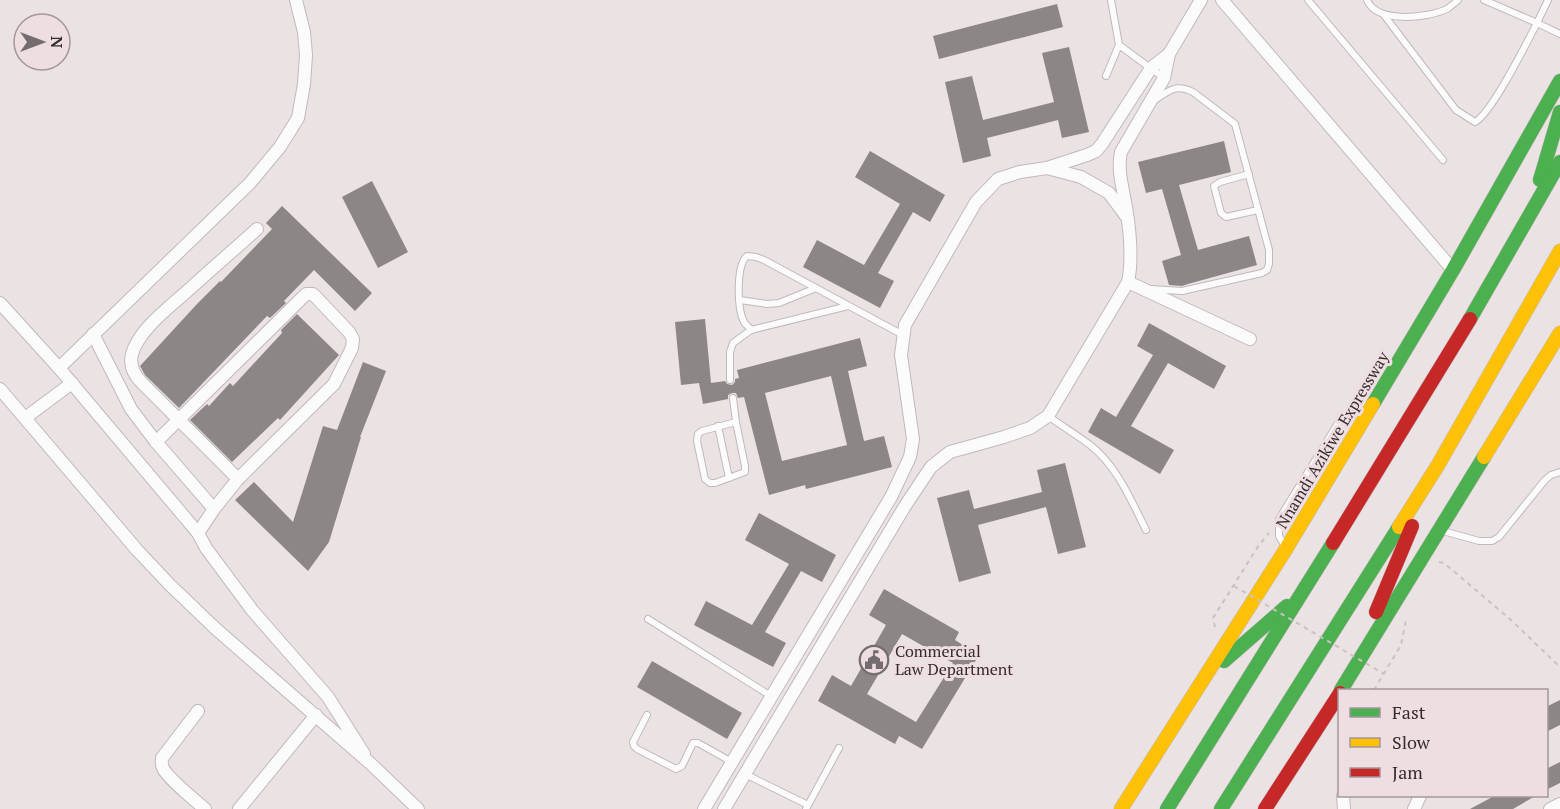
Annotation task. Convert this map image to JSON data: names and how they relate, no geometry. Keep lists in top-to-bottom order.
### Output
{
  "streets": {
    "highway": ["Nnamdi Azikiwe Expressway"]
  },
  "places": {
    "public building": ["Commercial Law Department"]
  },
  "legend": ["Fast", "Slow", "Jam"],
  "north": "right"
}
